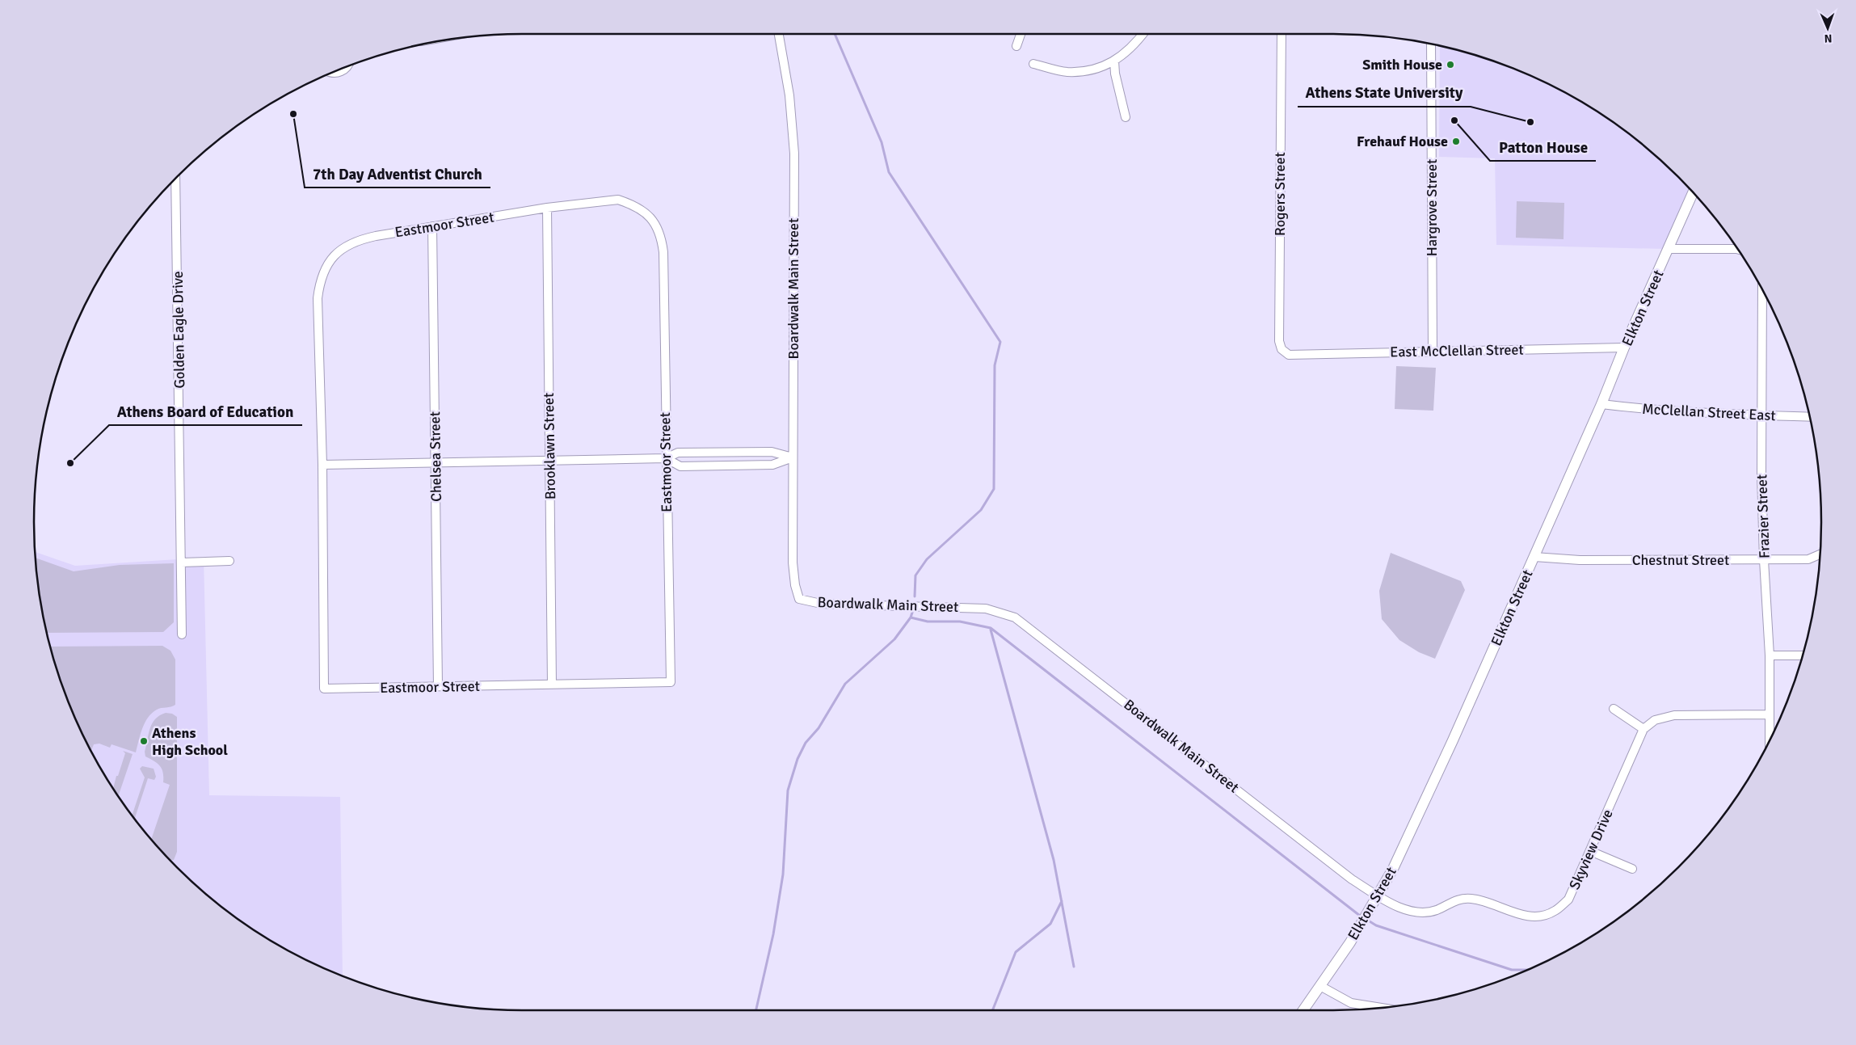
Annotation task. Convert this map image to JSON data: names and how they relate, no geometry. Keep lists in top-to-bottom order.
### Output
{
  "streets": {
    "street": [
      "Rogers Street",
      "Hargrove Street",
      "Eastmoor Street",
      "Boardwalk Main Street",
      "Elkton Street",
      "Golden Eagle Drive",
      "East McClellan Street",
      "McClellan Street East",
      "Brooklawn Street",
      "Chelsea Street",
      "Frazier Street",
      "Chestnut Street",
      "Skyview Drive"
    ]
  },
  "crossings": [
    ["Rogers Street", "East McClellan Street"],
    ["Hargrove Street", "East McClellan Street"],
    ["Eastmoor Street", "Brooklawn Street"],
    ["Eastmoor Street", "Chelsea Street"],
    ["Boardwalk Main Street", "Elkton Street"],
    ["Boardwalk Main Street", "Skyview Drive"],
    ["Elkton Street", "East McClellan Street"],
    ["Elkton Street", "McClellan Street East"],
    ["Elkton Street", "Chestnut Street"],
    ["Elkton Street", "Skyview Drive"],
    ["McClellan Street East", "Frazier Street"],
    ["Frazier Street", "Chestnut Street"]
  ],
  "places": [
    "Smith House",
    "7th Day Adventist Church",
    "Patton House",
    "Athens State University",
    "Frehauf House",
    "Athens Board of Education",
    "Athens High School"
  ],
  "north": "bottom"
}
